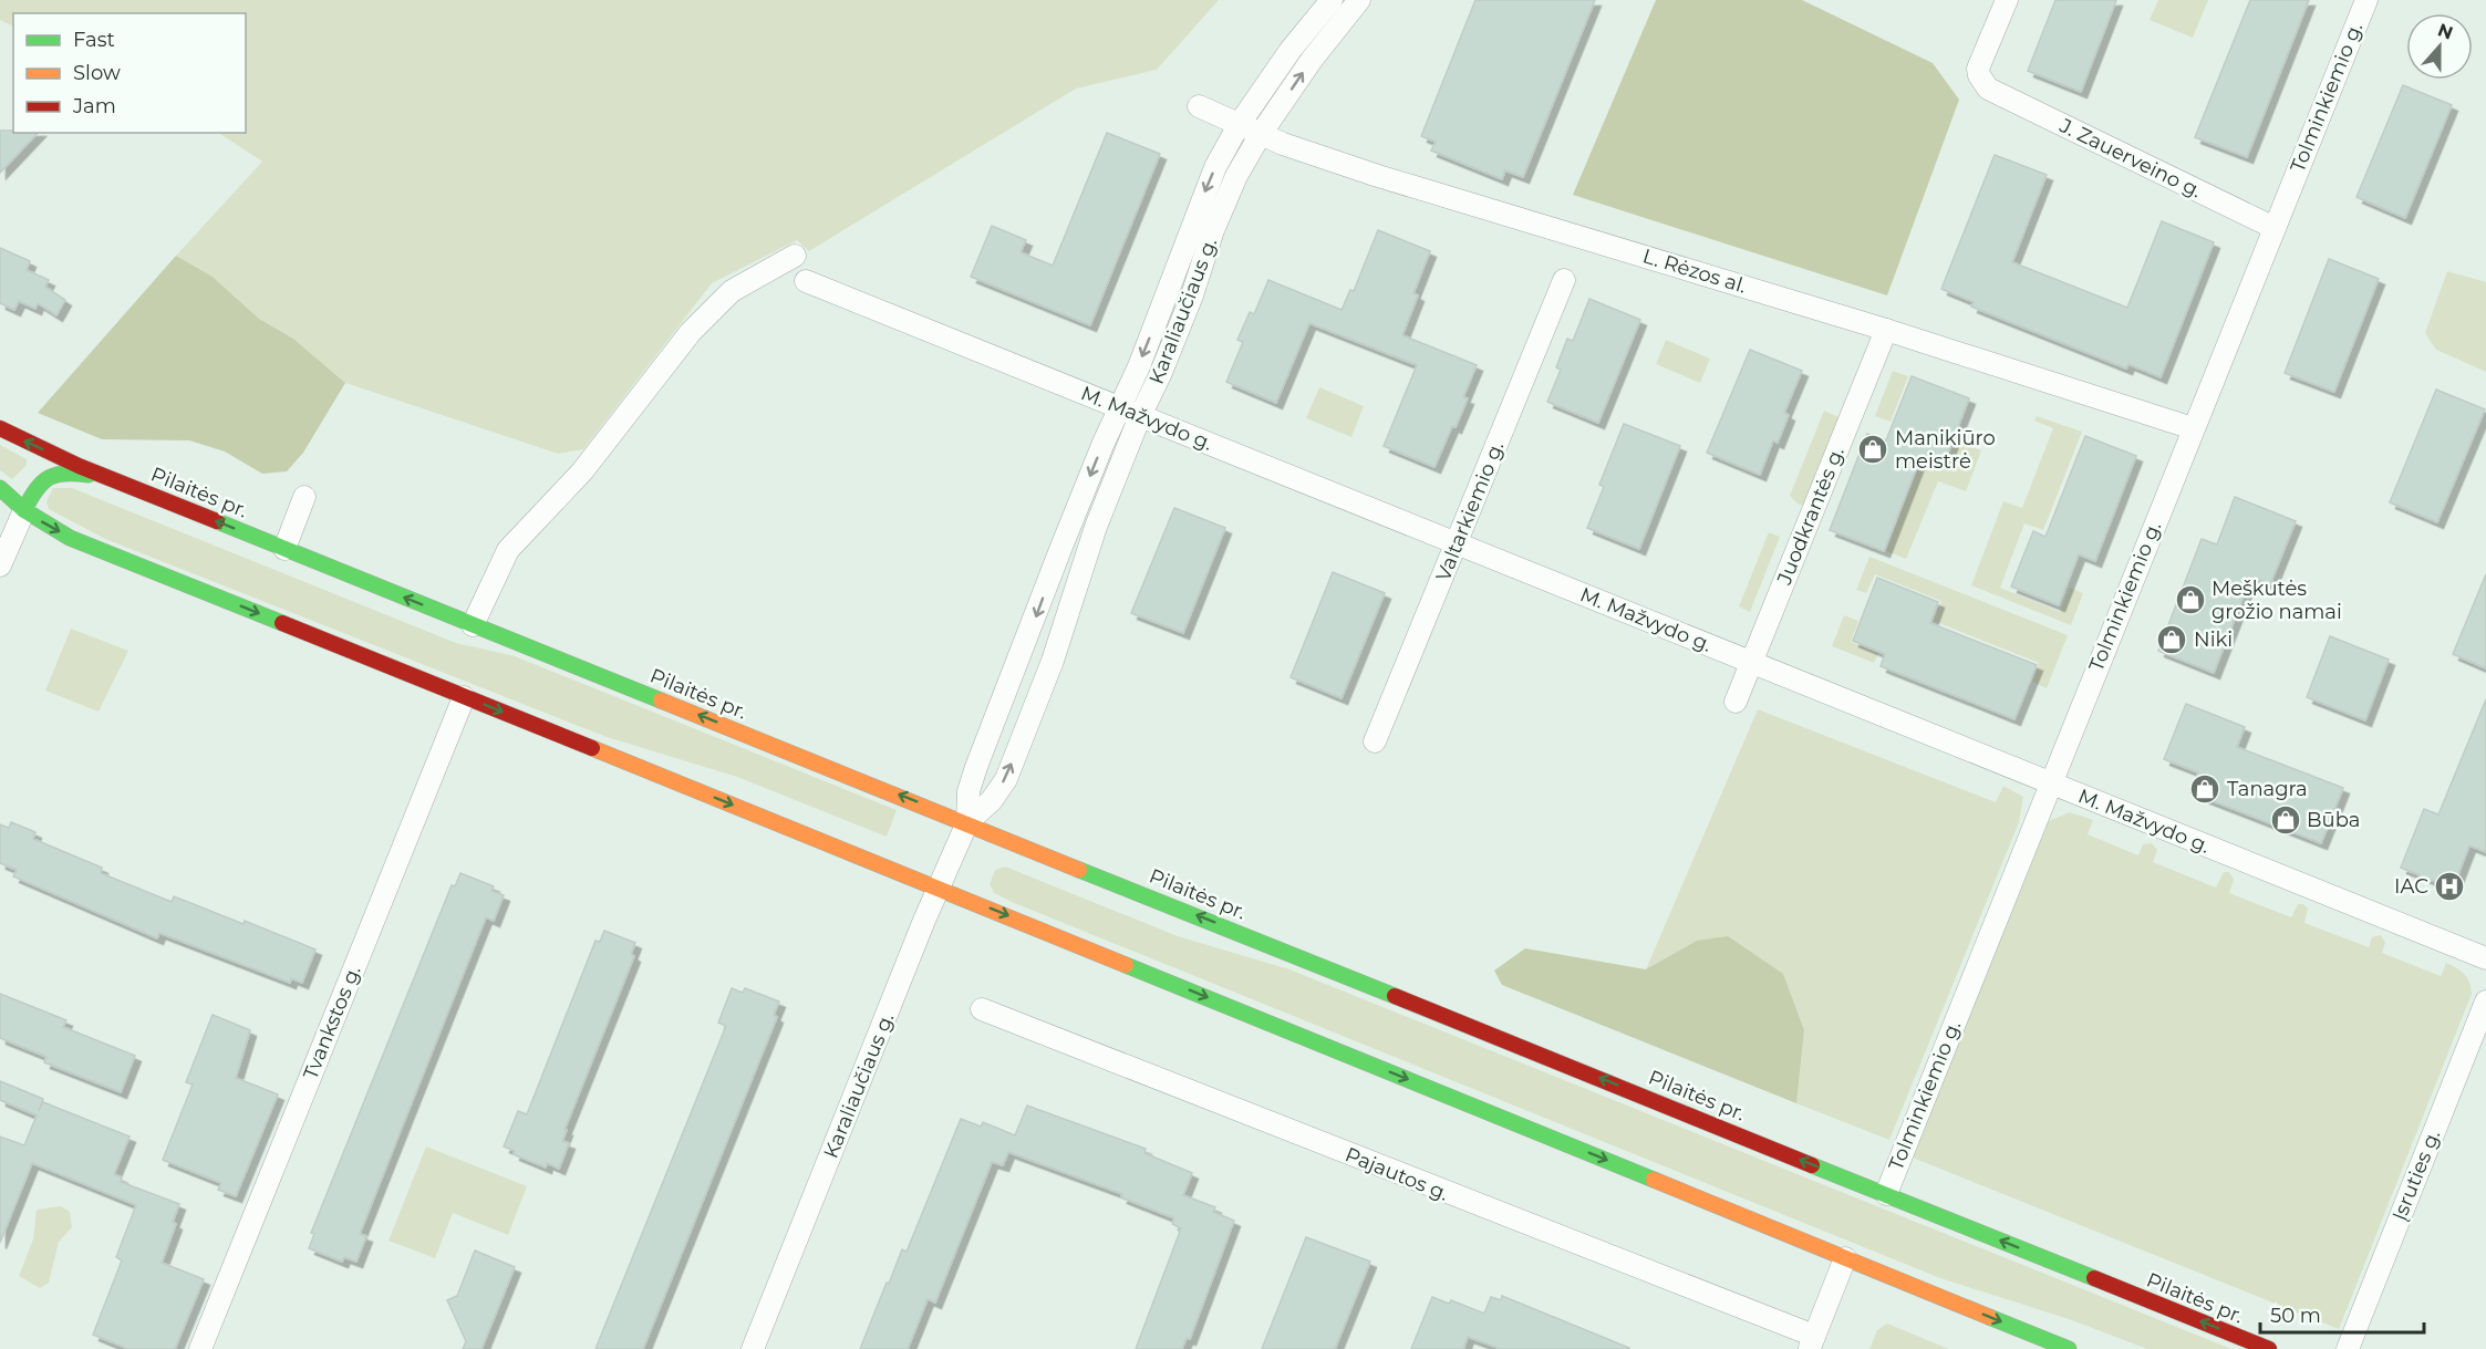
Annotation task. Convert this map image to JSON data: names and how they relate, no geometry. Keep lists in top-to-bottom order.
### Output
{
  "streets": {
    "main road": ["Pilaitės pr."],
    "street": [
      "Tolminkiemio g.",
      "J. Zauerveino g.",
      "L. Rėzos al.",
      "Karaliaučiaus g.",
      "M. Mažvydo g.",
      "Valtarkiemio g.",
      "Juodkrantės g.",
      "Tvankstos g.",
      "Pajautos g.",
      "Įsruties g."
    ]
  },
  "crossings": [
    ["Tolminkiemio g.", "J. Zauerveino g."],
    ["Tolminkiemio g.", "L. Rėzos al."],
    ["Tolminkiemio g.", "M. Mažvydo g."],
    ["Tolminkiemio g.", "Pilaitės pr."],
    ["L. Rėzos al.", "Karaliaučiaus g."],
    ["L. Rėzos al.", "Juodkrantės g."],
    ["Karaliaučiaus g.", "M. Mažvydo g."],
    ["Karaliaučiaus g.", "Pilaitės pr."],
    ["M. Mažvydo g.", "Valtarkiemio g."],
    ["M. Mažvydo g.", "Juodkrantės g."]
  ],
  "places": {
    "shop": [
      "Manikiūro meistrė",
      "Meškutės grožio namai",
      "Niki",
      "Tanagra",
      "Būba"
    ],
    "hospital": ["IAC"]
  },
  "legend": ["Fast", "Slow", "Jam"],
  "scale_bar": "50 m",
  "north": "top"
}
